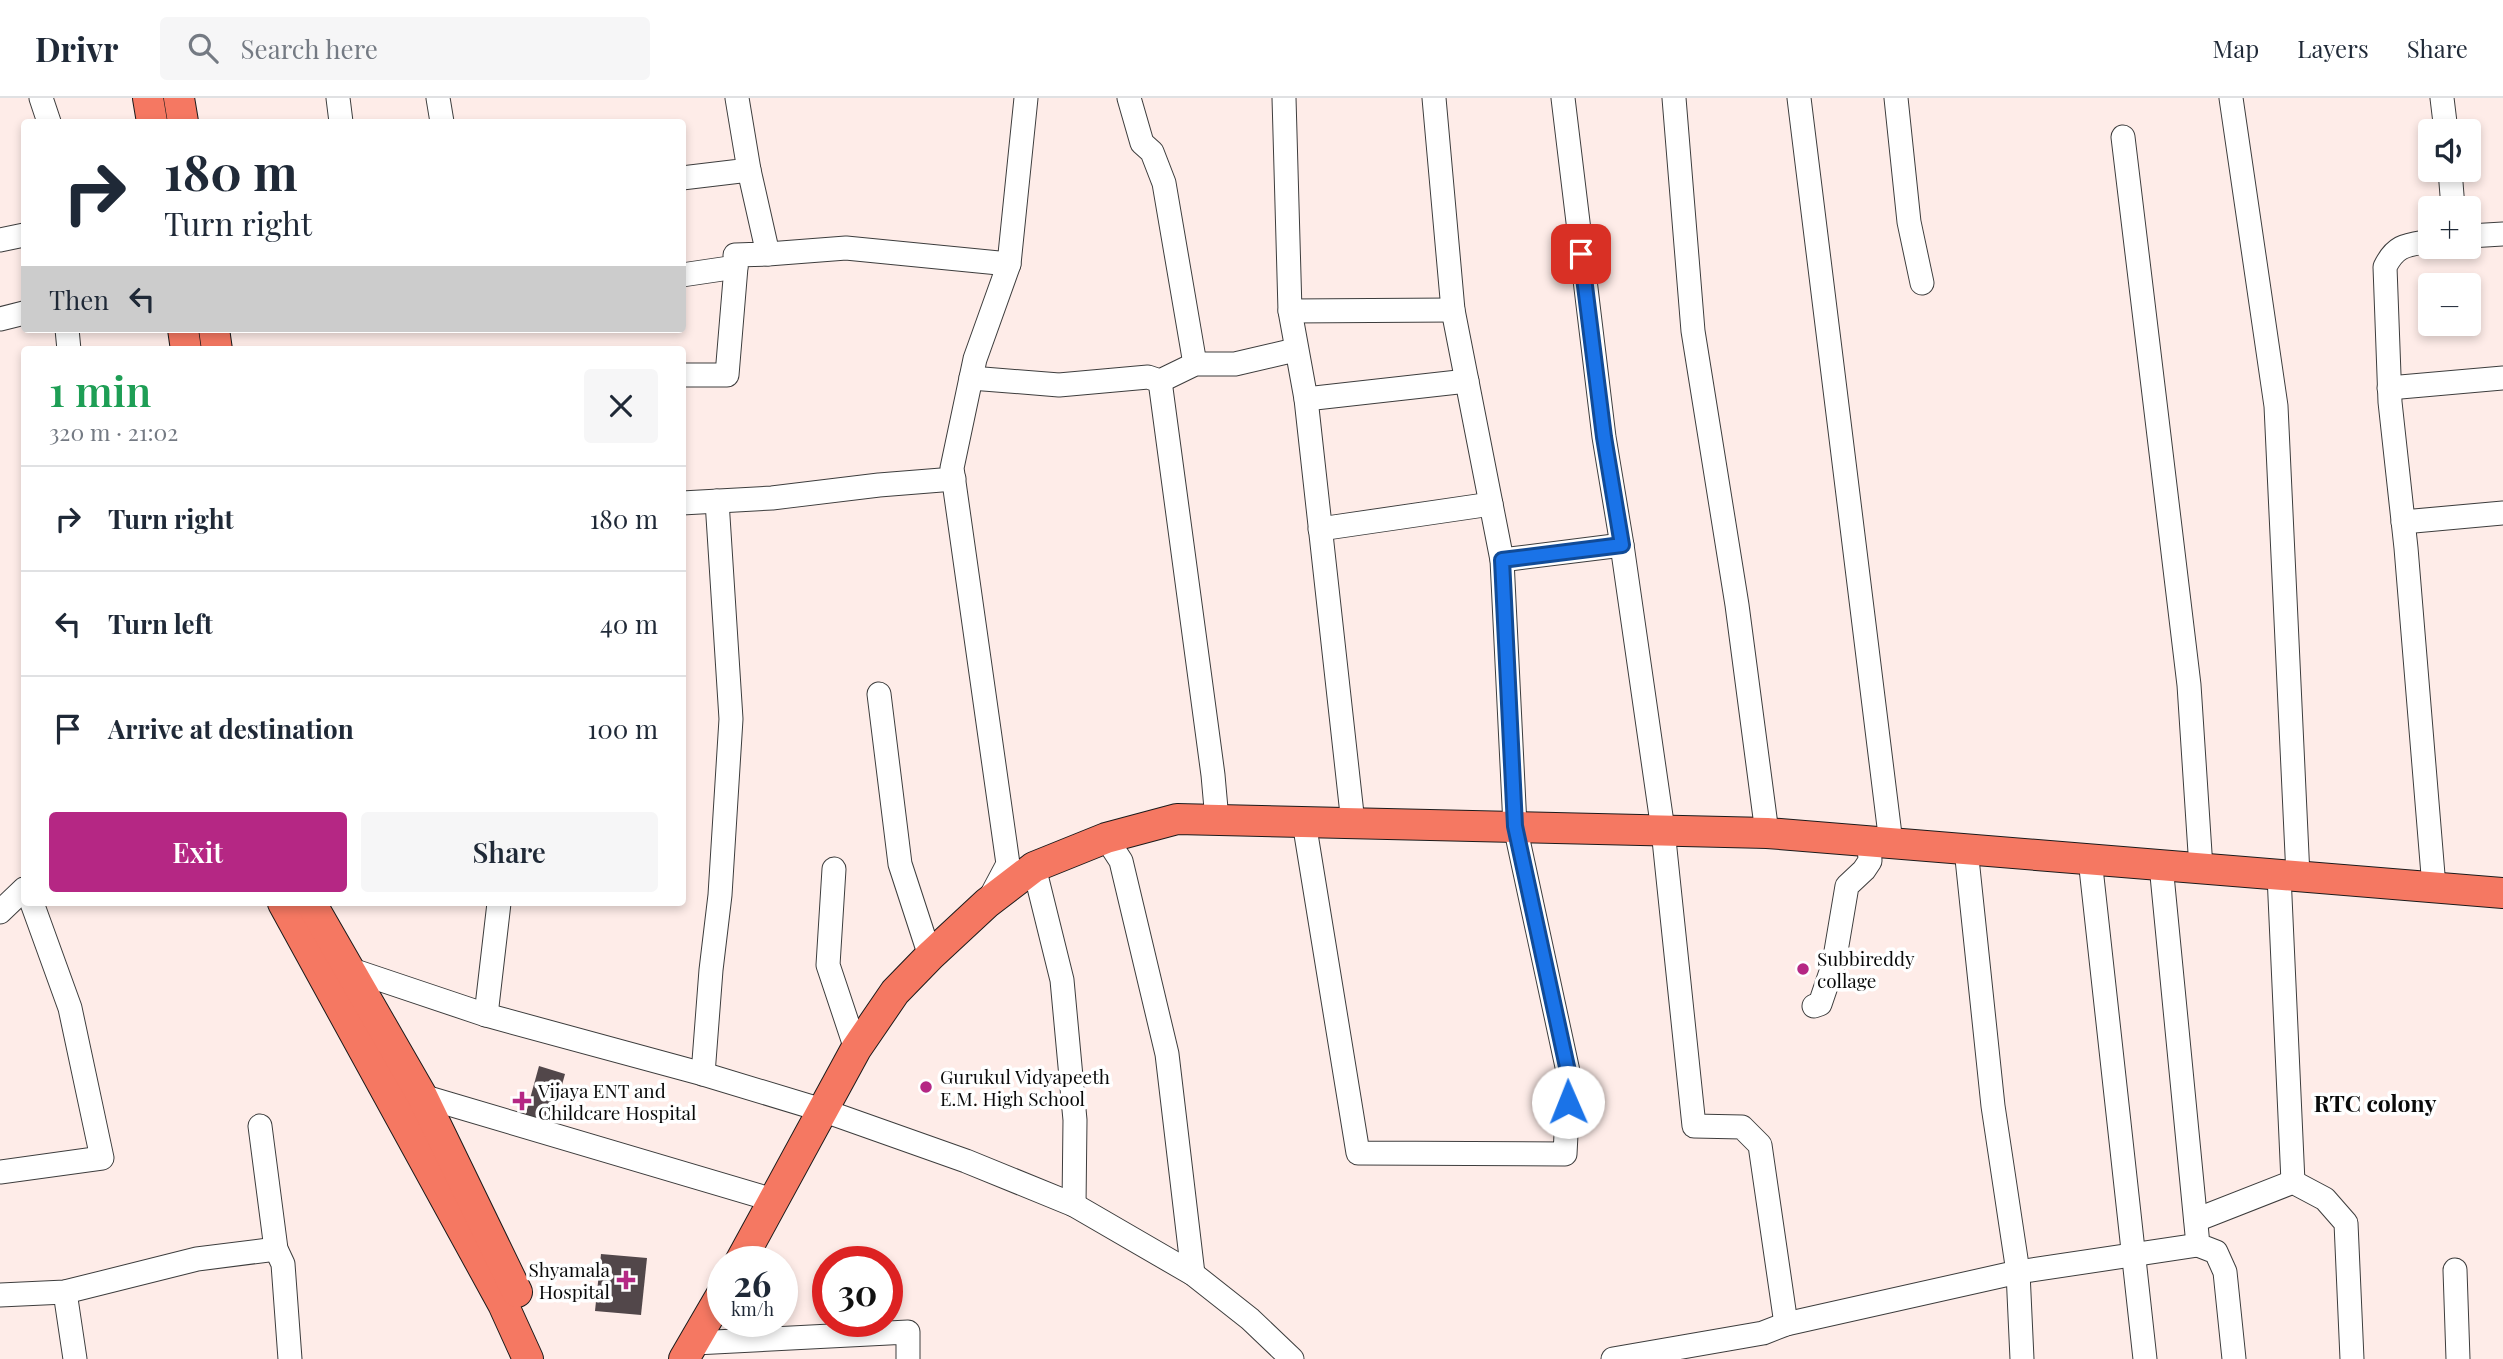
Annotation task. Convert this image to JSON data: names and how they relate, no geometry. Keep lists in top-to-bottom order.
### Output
{
  "districts": ["RTC colony"],
  "places": {
    "other": ["Subbireddy collage", "Gurukul Vidyapeeth E.M. High School"],
    "health": ["Vijaya ENT and Childcare Hospital", "Shyamala Hospital"]
  },
  "page": {
    "header": "Drivr",
    "search": "Search here",
    "nav": ["Map", "Layers", "Share"],
    "map_buttons": ["+", "−"],
    "turn": ["180 m", "Turn right"],
    "then": "Then",
    "heading": ["1 min", "320 m · 21:02"],
    "list": [
      {
        "name": "Turn right",
        "value": "180 m"
      },
      {
        "name": "Turn left",
        "value": "40 m"
      },
      {
        "name": "Arrive at destination",
        "value": "100 m"
      }
    ],
    "buttons": ["Exit", "Share"],
    "speed": "26 km/h",
    "limit": "30"
  }
}
